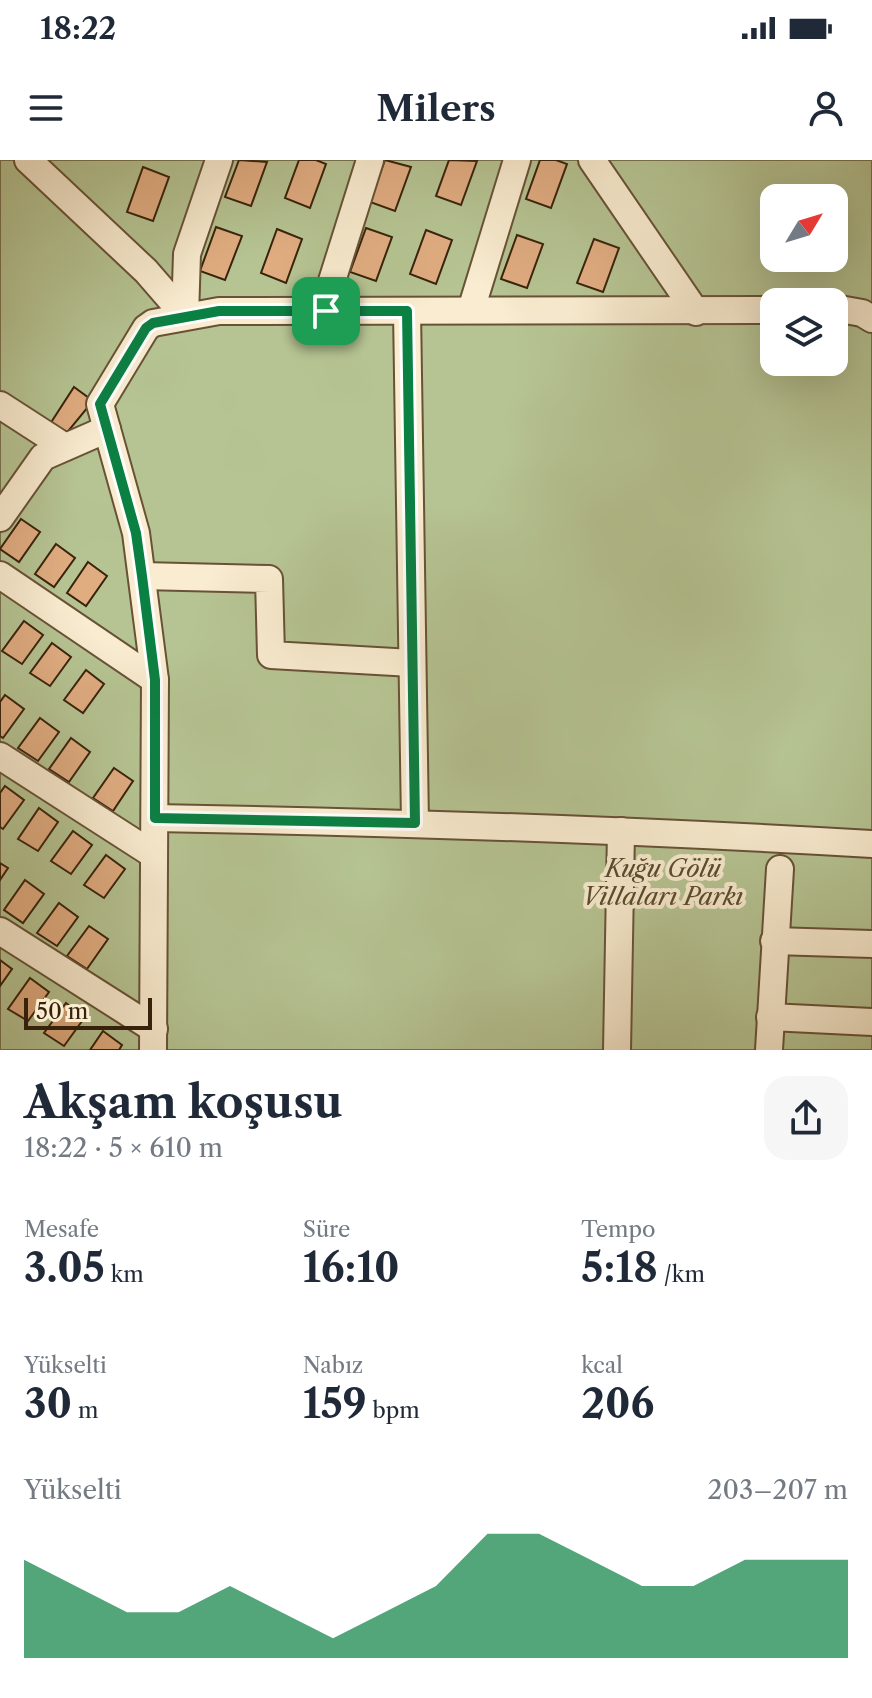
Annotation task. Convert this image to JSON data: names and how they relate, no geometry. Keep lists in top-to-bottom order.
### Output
{
  "parks": ["Kuğu Gölü Villaları Parkı"],
  "scale_bar": "50 m",
  "north": "top right",
  "page": {
    "status": "18:22",
    "header": "Milers",
    "scale": "50 m",
    "heading": ["Akşam koşusu", "18:22 · 5 × 610 m"],
    "stats": [
      ["Mesafe", "3.05 km"],
      ["Süre", "16:10"],
      ["Tempo", "5:18 /km"],
      ["Yükselti", "30 m"],
      ["Nabız", "159 bpm"],
      ["kcal", "206"]
    ],
    "chart": ["Yükselti", "203–207 m"]
  }
}
